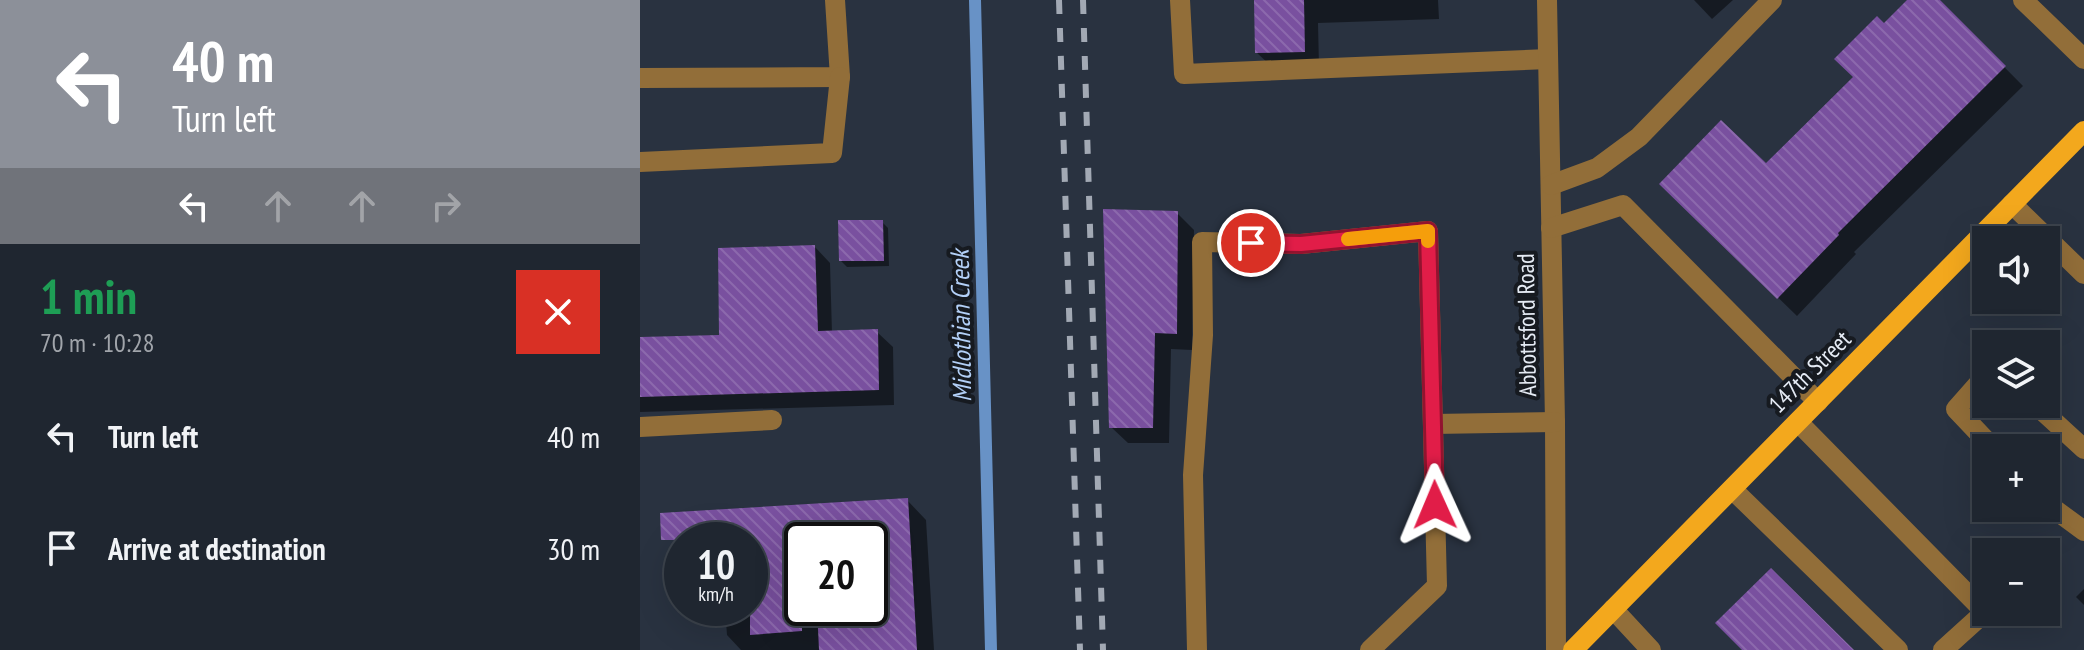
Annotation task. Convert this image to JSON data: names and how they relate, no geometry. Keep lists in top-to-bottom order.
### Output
{
  "streets": {
    "main road": ["147th Street"],
    "street": ["Abbottsford Road"]
  },
  "water": ["Midlothian Creek"],
  "page": {
    "turn": ["40 m", "Turn left"],
    "map_buttons": ["+", "−"],
    "heading": ["1 min", "70 m · 10:28"],
    "list": [
      {
        "name": "Turn left",
        "value": "40 m"
      },
      {
        "name": "Arrive at destination",
        "value": "30 m"
      }
    ],
    "speed": "10 km/h",
    "limit": "20"
  }
}
